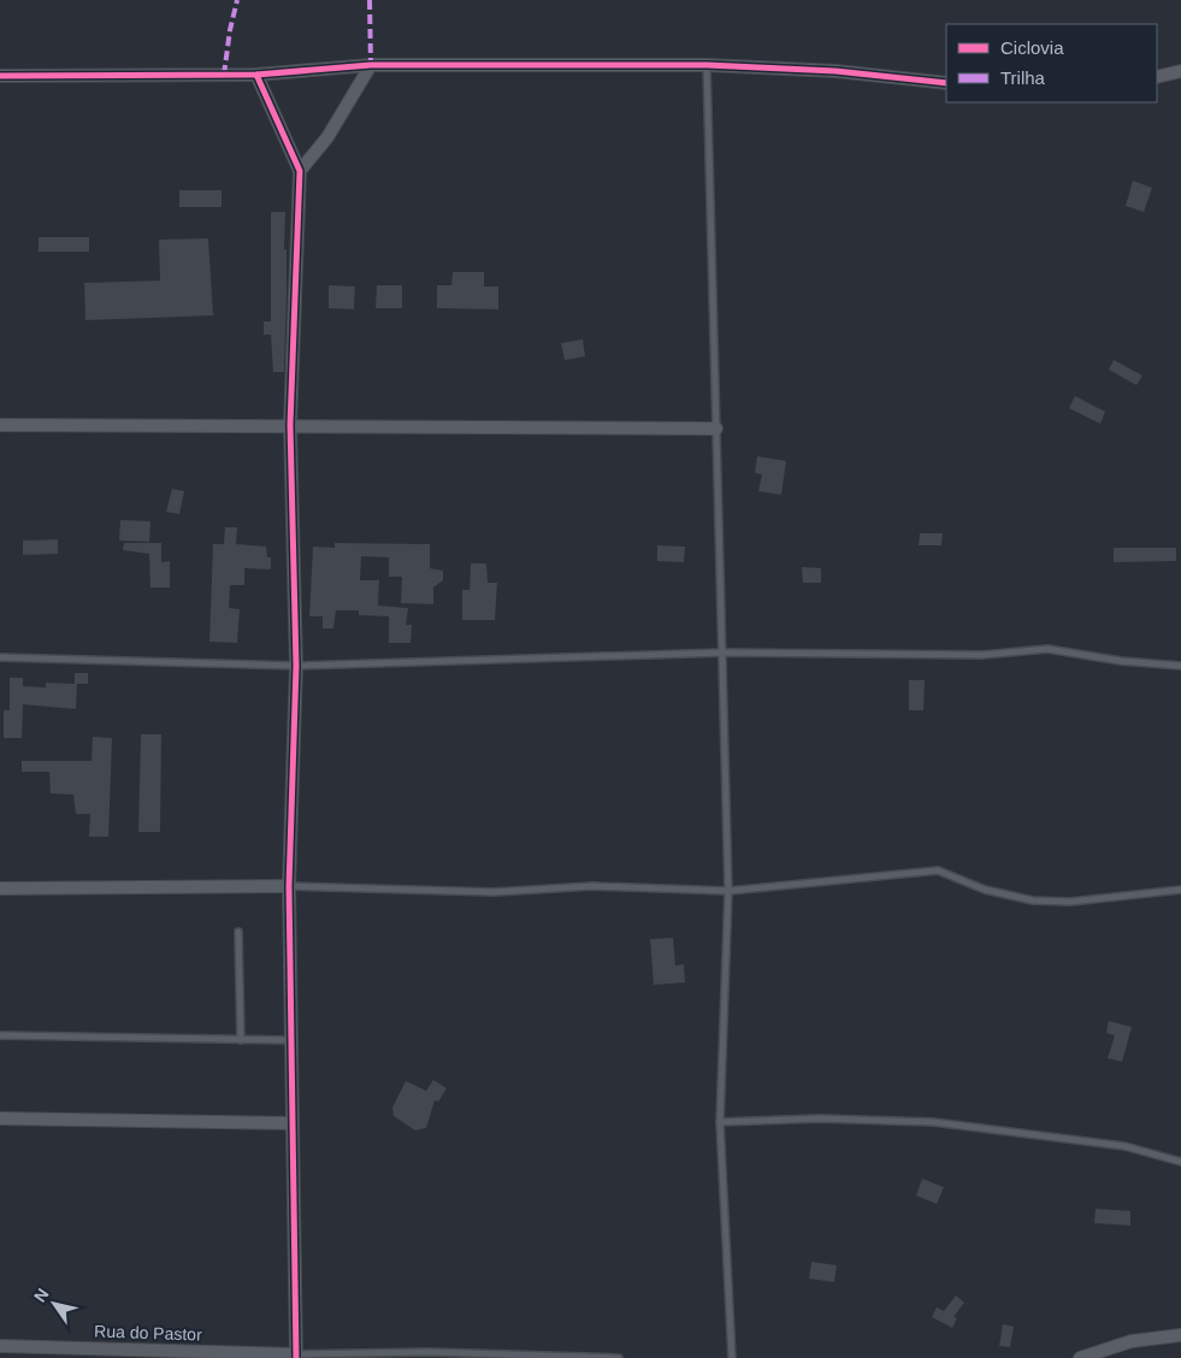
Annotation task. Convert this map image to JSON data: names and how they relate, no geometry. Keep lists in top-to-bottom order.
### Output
{
  "streets": {
    "street": ["Rua do Pastor"]
  },
  "legend": ["Ciclovia", "Trilha"],
  "north": "top left"
}
